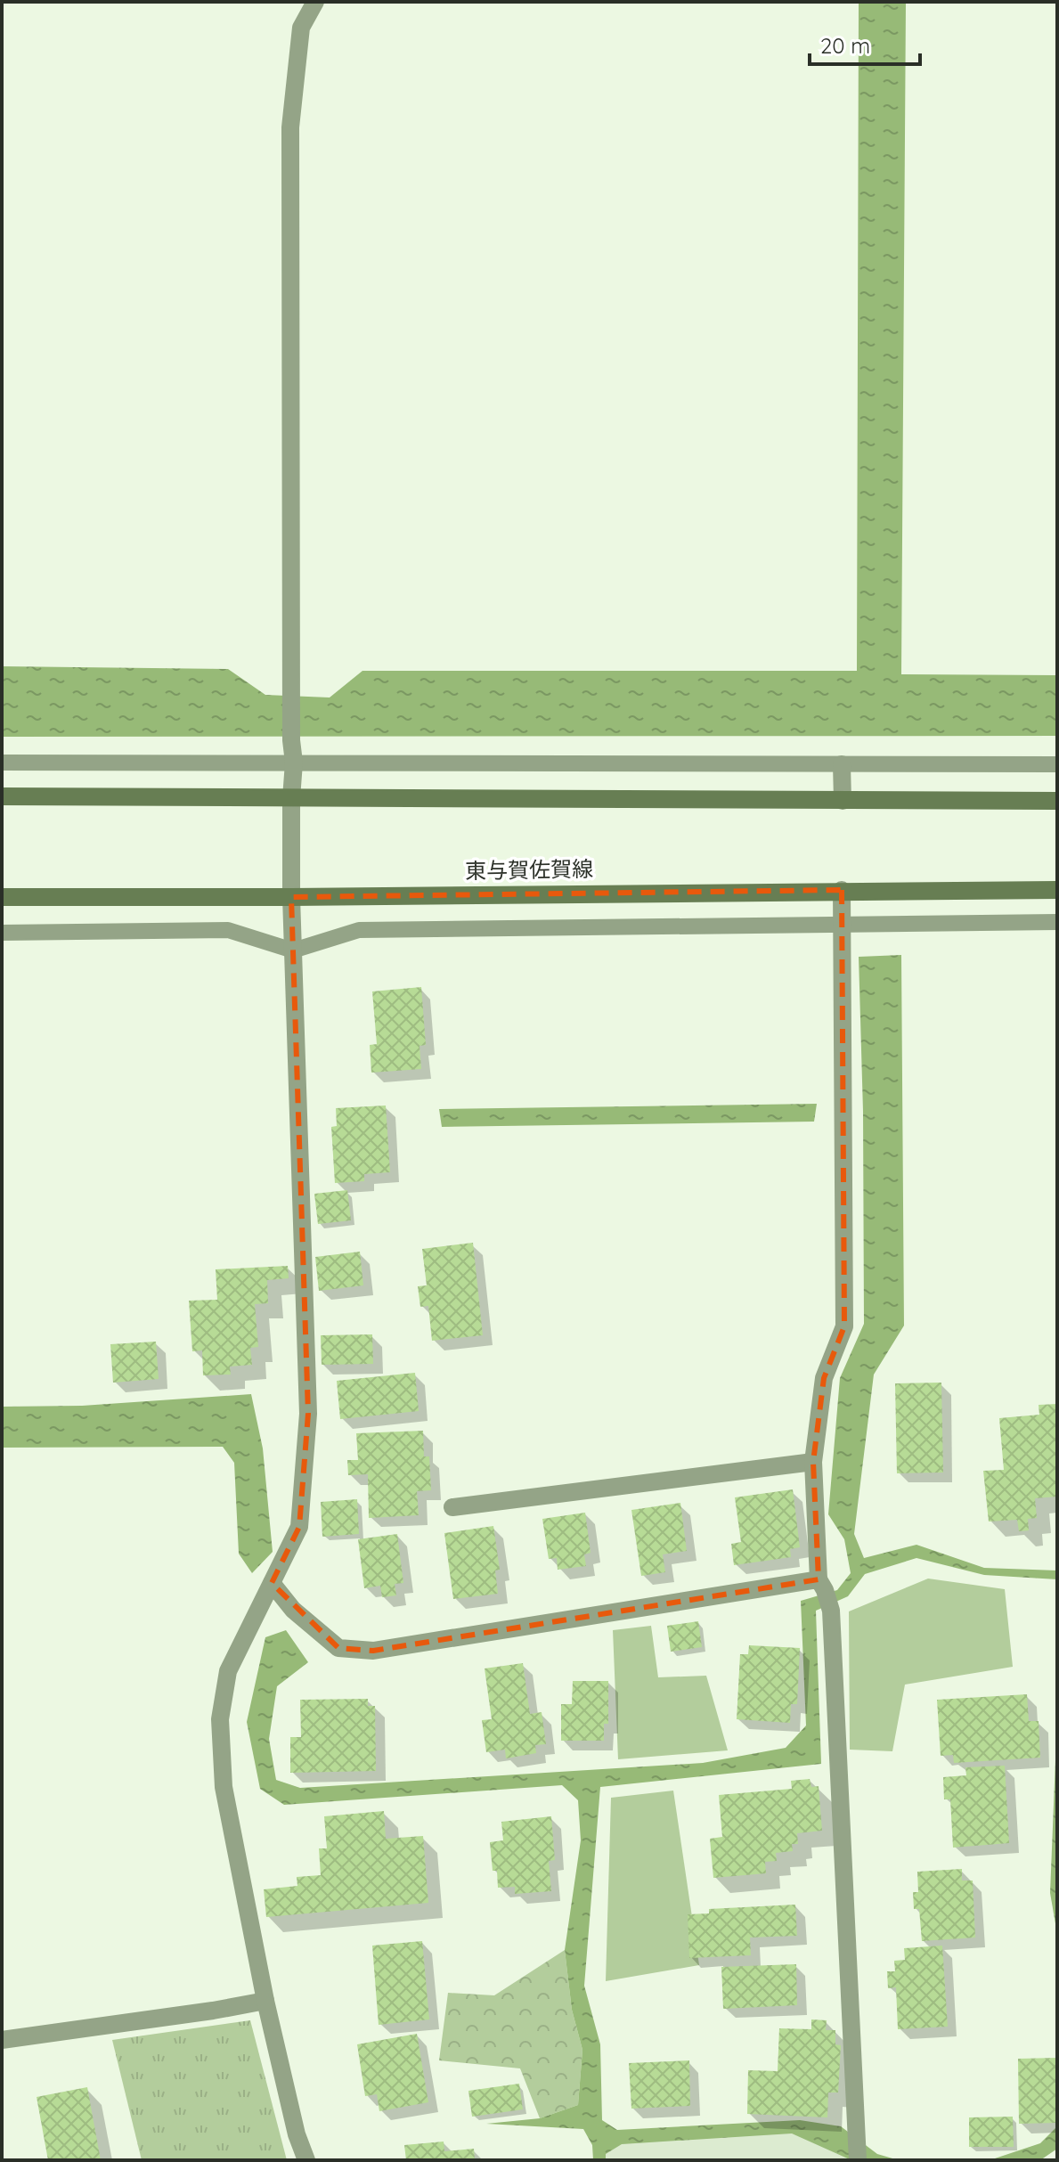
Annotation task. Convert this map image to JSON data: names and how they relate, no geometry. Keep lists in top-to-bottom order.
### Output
{
  "streets": {
    "main road": ["東与賀佐賀線"]
  },
  "scale_bar": "20 m"
}
